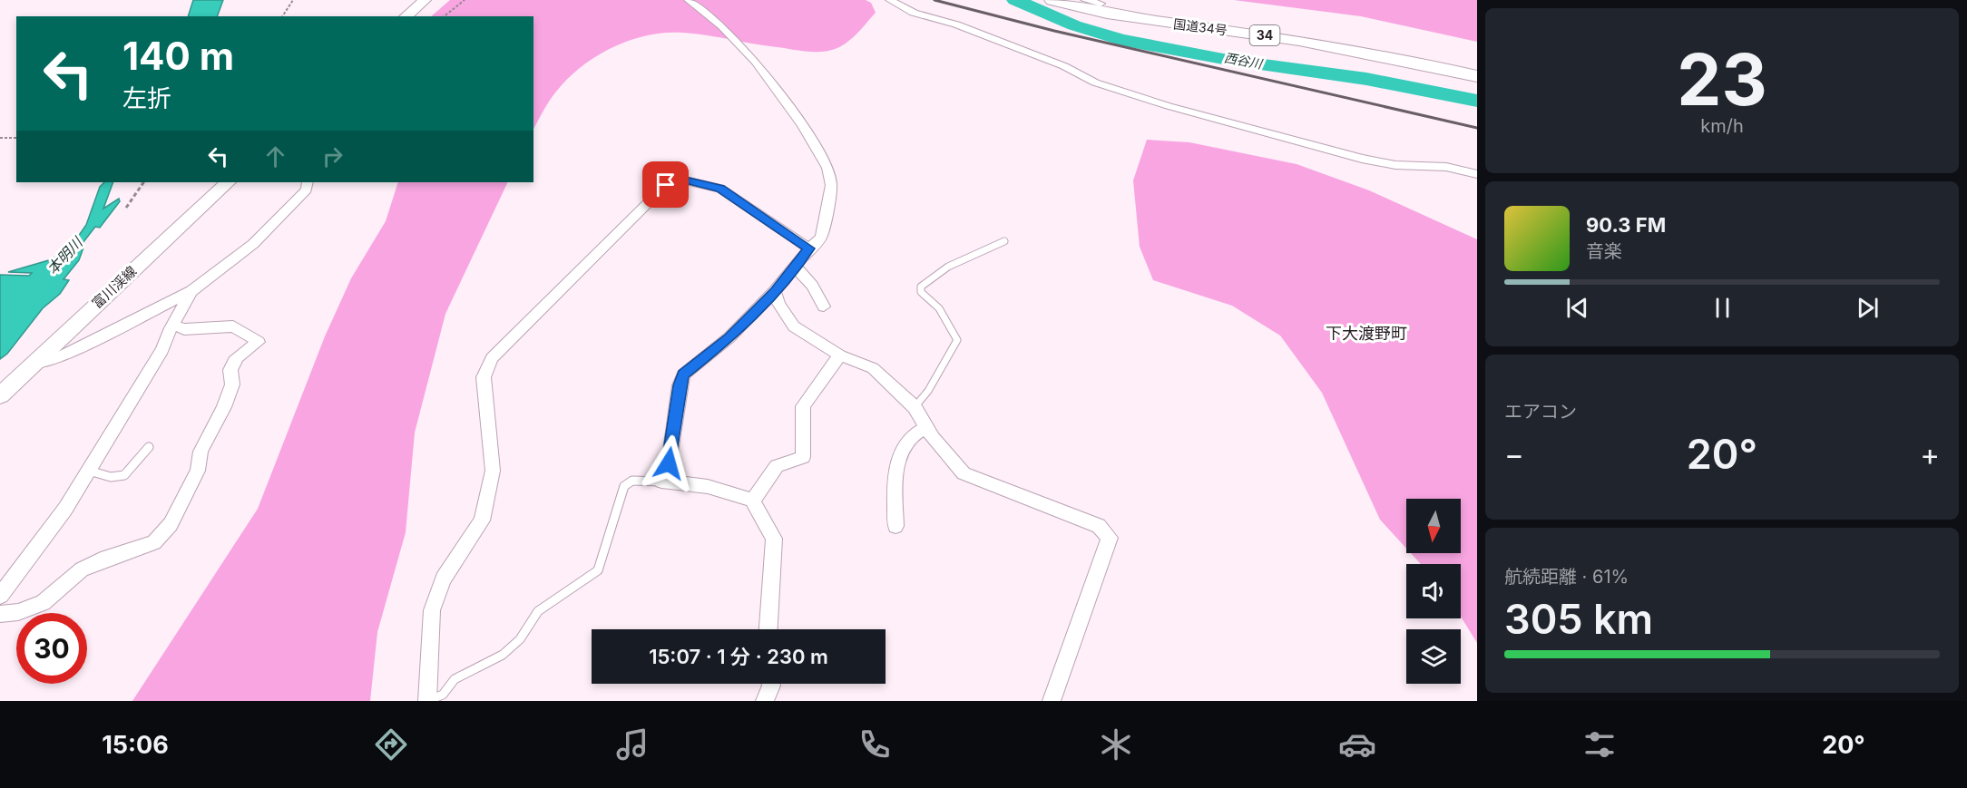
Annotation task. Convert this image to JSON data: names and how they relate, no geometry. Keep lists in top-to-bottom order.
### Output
{
  "streets": {
    "highway": ["国道34号", "34"],
    "main road": ["富川渓線"]
  },
  "districts": ["下大渡野町"],
  "water": ["西谷川", "本明川"],
  "north": "bottom",
  "page": {
    "tile": [
      ["23", "km/h"],
      "エアコン",
      ["航続距離 · 61%", "305 km"]
    ],
    "turn": ["140 m", "左折"],
    "song": ["90.3 FM", "音楽"],
    "heat": ["−", "20°", "+"],
    "limit": "30",
    "trip": "15:07 · 1 分 · 230 m",
    "tabs": ["15:06", "20°"]
  }
}
